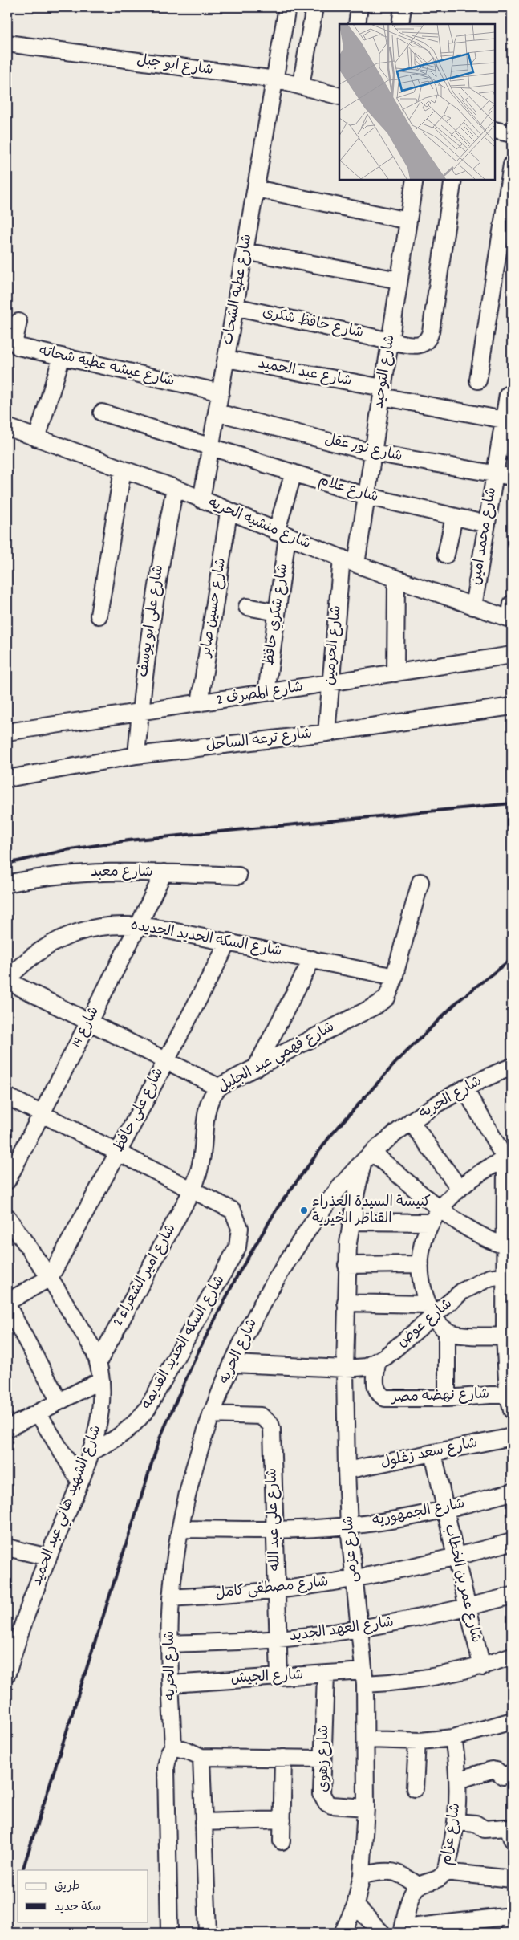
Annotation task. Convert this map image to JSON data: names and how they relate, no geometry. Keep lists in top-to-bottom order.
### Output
{
  "streets": {
    "street": [
      "شارع ابو جبل",
      "شارع عطيه الشحات",
      "شارع حافظ شكرى",
      "شارع عيشه عطيه شحاته",
      "شارع التوحيد",
      "شارع عبد الحميد",
      "شارع نور عقل",
      "شارع علام",
      "شارع منشيه الحريه",
      "شارع محمد امين",
      "شارع حسين صابر",
      "شارع شكري حافظ",
      "شارع على ابو يوسف",
      "شارع الحرمين",
      "شارع المصرف 2",
      "شارع ترعه الساحل",
      "شارع معبد",
      "شارع السكه الحديد الجديده",
      "شارع 14",
      "شارع فهمي عبد الجليل",
      "شارع الحريه",
      "شارع على حافظ",
      "شارع امير الشعراء 2",
      "شارع عوض",
      "شارع السكه الحديد القديمه",
      "شارع نهضه مصر",
      "شارع سعد زغلول",
      "شارع الشهيد هاني عبد الحميد",
      "شارع الجمهوريه",
      "شارع على عبد الله",
      "شارع عزمى",
      "شارع عمر بن الخطاب",
      "شارع مصطفى كامل",
      "شارع العهد الجديد",
      "شارع الجيش",
      "شارع زهوى",
      "شارع عزام"
    ]
  },
  "crossings": [
    ["شارع ابو جبل", "شارع عطيه الشحات"],
    ["شارع عطيه الشحات", "شارع حافظ شكرى"],
    ["شارع عطيه الشحات", "شارع عيشه عطيه شحاته"],
    ["شارع عطيه الشحات", "شارع عبد الحميد"],
    ["شارع عطيه الشحات", "شارع نور عقل"],
    ["شارع عطيه الشحات", "شارع علام"],
    ["شارع عطيه الشحات", "شارع منشيه الحريه"],
    ["شارع حافظ شكرى", "شارع التوحيد"],
    ["شارع التوحيد", "شارع عبد الحميد"],
    ["شارع التوحيد", "شارع نور عقل"],
    ["شارع التوحيد", "شارع علام"],
    ["شارع التوحيد", "شارع منشيه الحريه"],
    ["شارع التوحيد", "شارع الحرمين"],
    ["شارع عبد الحميد", "شارع محمد امين"],
    ["شارع نور عقل", "شارع محمد امين"],
    ["شارع علام", "شارع محمد امين"],
    ["شارع علام", "شارع شكري حافظ"],
    ["شارع منشيه الحريه", "شارع محمد امين"],
    ["شارع منشيه الحريه", "شارع حسين صابر"],
    ["شارع منشيه الحريه", "شارع شكري حافظ"],
    ["شارع منشيه الحريه", "شارع على ابو يوسف"],
    ["شارع منشيه الحريه", "شارع الحرمين"],
    ["شارع حسين صابر", "شارع المصرف 2"],
    ["شارع شكري حافظ", "شارع المصرف 2"],
    ["شارع على ابو يوسف", "شارع المصرف 2"],
    ["شارع على ابو يوسف", "شارع ترعه الساحل"],
    ["شارع الحرمين", "شارع المصرف 2"],
    ["شارع الحرمين", "شارع ترعه الساحل"],
    ["شارع معبد", "شارع 14"],
    ["شارع السكه الحديد الجديده", "شارع 14"],
    ["شارع السكه الحديد الجديده", "شارع فهمي عبد الجليل"],
    ["شارع السكه الحديد الجديده", "شارع على حافظ"],
    ["شارع فهمي عبد الجليل", "شارع امير الشعراء 2"],
    ["شارع فهمي عبد الجليل", "شارع السكه الحديد القديمه"],
    ["شارع الحريه", "شارع عوض"],
    ["شارع الحريه", "شارع الجمهوريه"],
    ["شارع الحريه", "شارع على عبد الله"],
    ["شارع الحريه", "شارع عزمى"],
    ["شارع الحريه", "شارع مصطفى كامل"],
    ["شارع الحريه", "شارع العهد الجديد"],
    ["شارع الحريه", "شارع الجيش"],
    ["شارع على حافظ", "شارع الشهيد هاني عبد الحميد"],
    ["شارع امير الشعراء 2", "شارع السكه الحديد القديمه"],
    ["شارع امير الشعراء 2", "شارع الشهيد هاني عبد الحميد"],
    ["شارع عوض", "شارع نهضه مصر"],
    ["شارع عوض", "شارع عزمى"],
    ["شارع السكه الحديد القديمه", "شارع الشهيد هاني عبد الحميد"],
    ["شارع سعد زغلول", "شارع عزمى"],
    ["شارع سعد زغلول", "شارع عمر بن الخطاب"],
    ["شارع الجمهوريه", "شارع على عبد الله"],
    ["شارع الجمهوريه", "شارع عزمى"],
    ["شارع الجمهوريه", "شارع عمر بن الخطاب"],
    ["شارع على عبد الله", "شارع مصطفى كامل"],
    ["شارع على عبد الله", "شارع العهد الجديد"],
    ["شارع على عبد الله", "شارع الجيش"],
    ["شارع عزمى", "شارع مصطفى كامل"],
    ["شارع عزمى", "شارع العهد الجديد"],
    ["شارع عزمى", "شارع الجيش"],
    ["شارع عزمى", "شارع زهوى"],
    ["شارع عمر بن الخطاب", "شارع مصطفى كامل"],
    ["شارع عمر بن الخطاب", "شارع العهد الجديد"],
    ["شارع عمر بن الخطاب", "شارع الجيش"],
    ["شارع الجيش", "شارع زهوى"]
  ],
  "places": ["كنيسة السيدة العذراء القناطر الخيرية"],
  "legend": ["طريق", "سكة حديد"]
}
